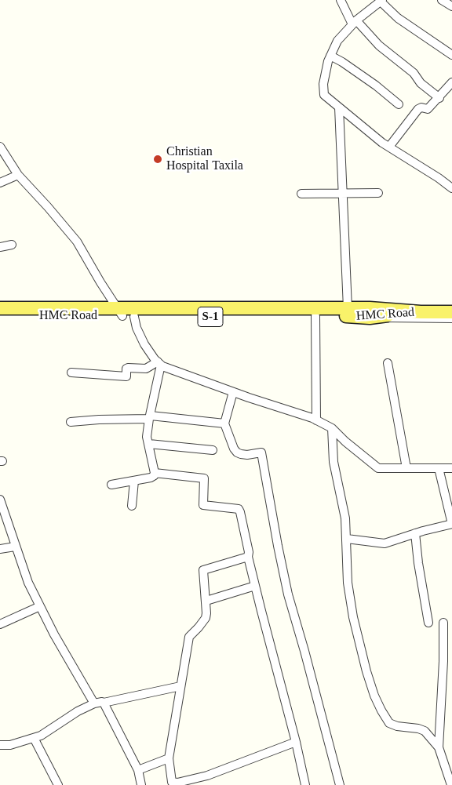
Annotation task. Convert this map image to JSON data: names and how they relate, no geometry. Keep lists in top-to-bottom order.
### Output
{
  "streets": {
    "main road": ["HMC Road", "S-1"]
  },
  "places": ["Christian Hospital Taxila"]
}
